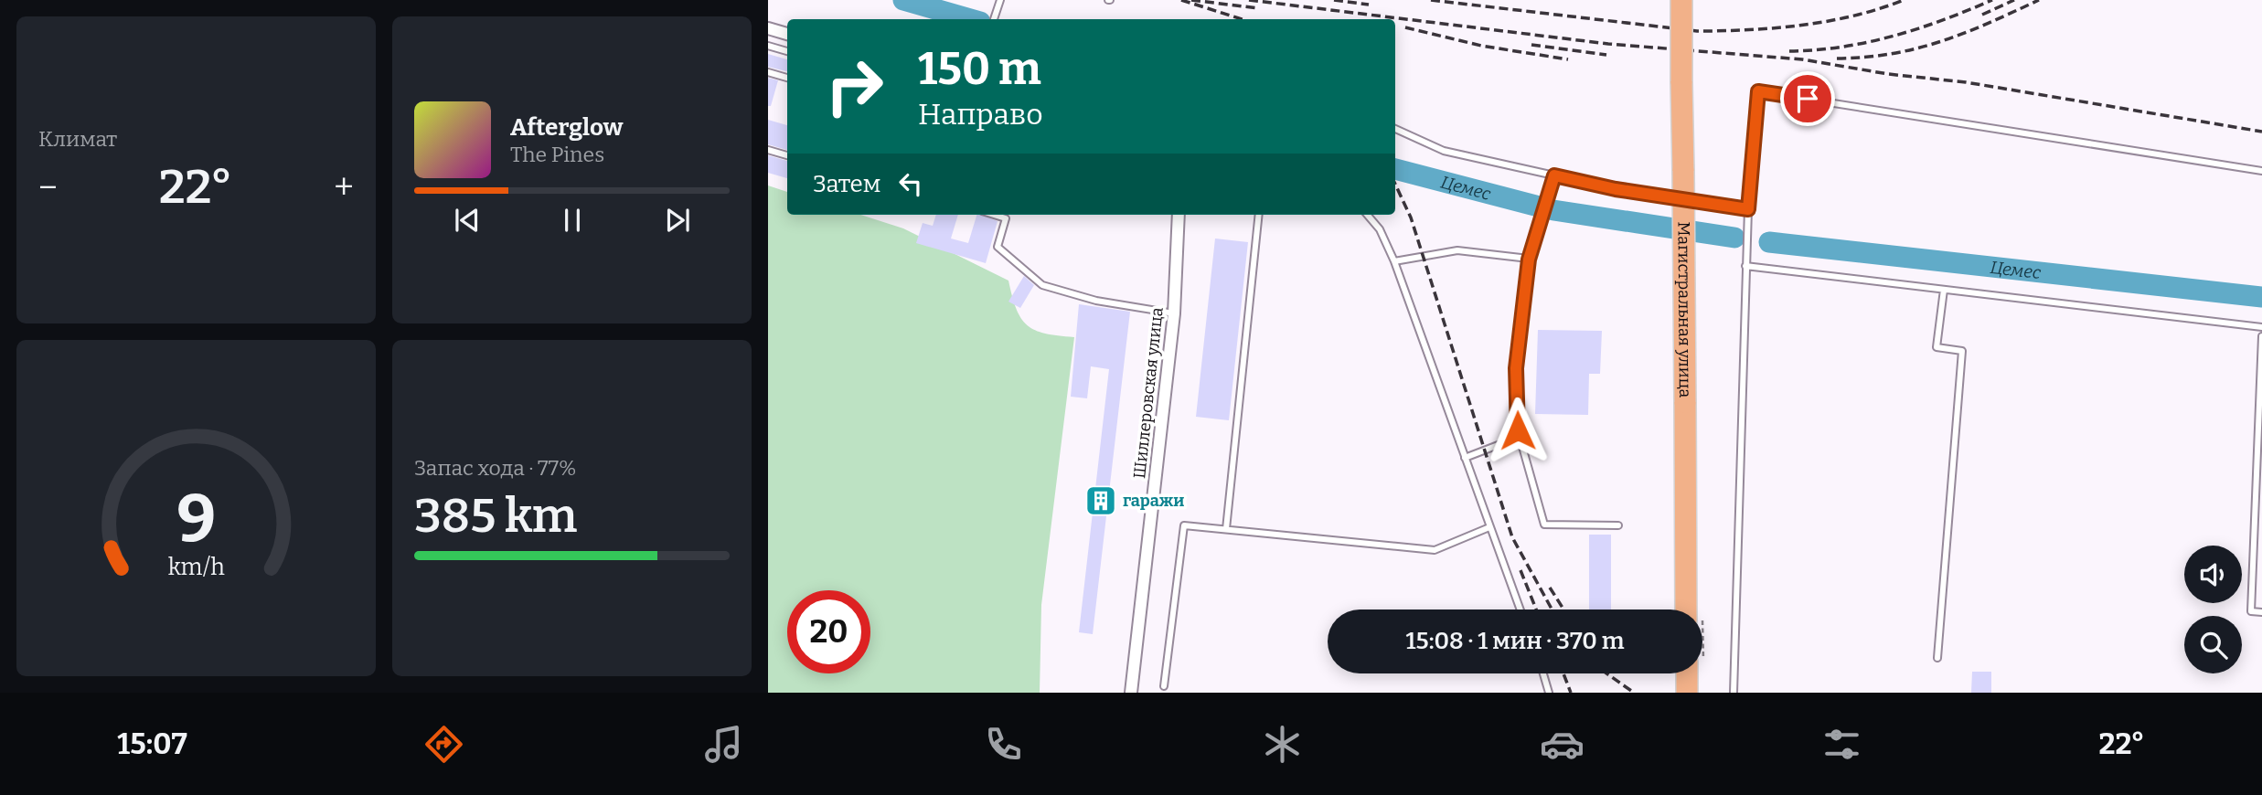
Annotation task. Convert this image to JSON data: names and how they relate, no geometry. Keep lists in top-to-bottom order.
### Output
{
  "streets": {
    "highway": ["Магистральная улица"],
    "street": ["Шиллеровская улица"]
  },
  "water": ["Цемес"],
  "places": {
    "building": ["гаражи"]
  },
  "page": {
    "tile": [
      "Климат",
      ["Запас хода · 77%", "385 km"]
    ],
    "turn": ["150 m", "Направо"],
    "song": ["Afterglow", "The Pines"],
    "then": "Затем",
    "heat": ["−", "22°", "+"],
    "limit": "20",
    "trip": "15:08 · 1 мин · 370 m",
    "tabs": ["15:07", "22°"],
    "gauge": ["9", "km/h"]
  }
}
